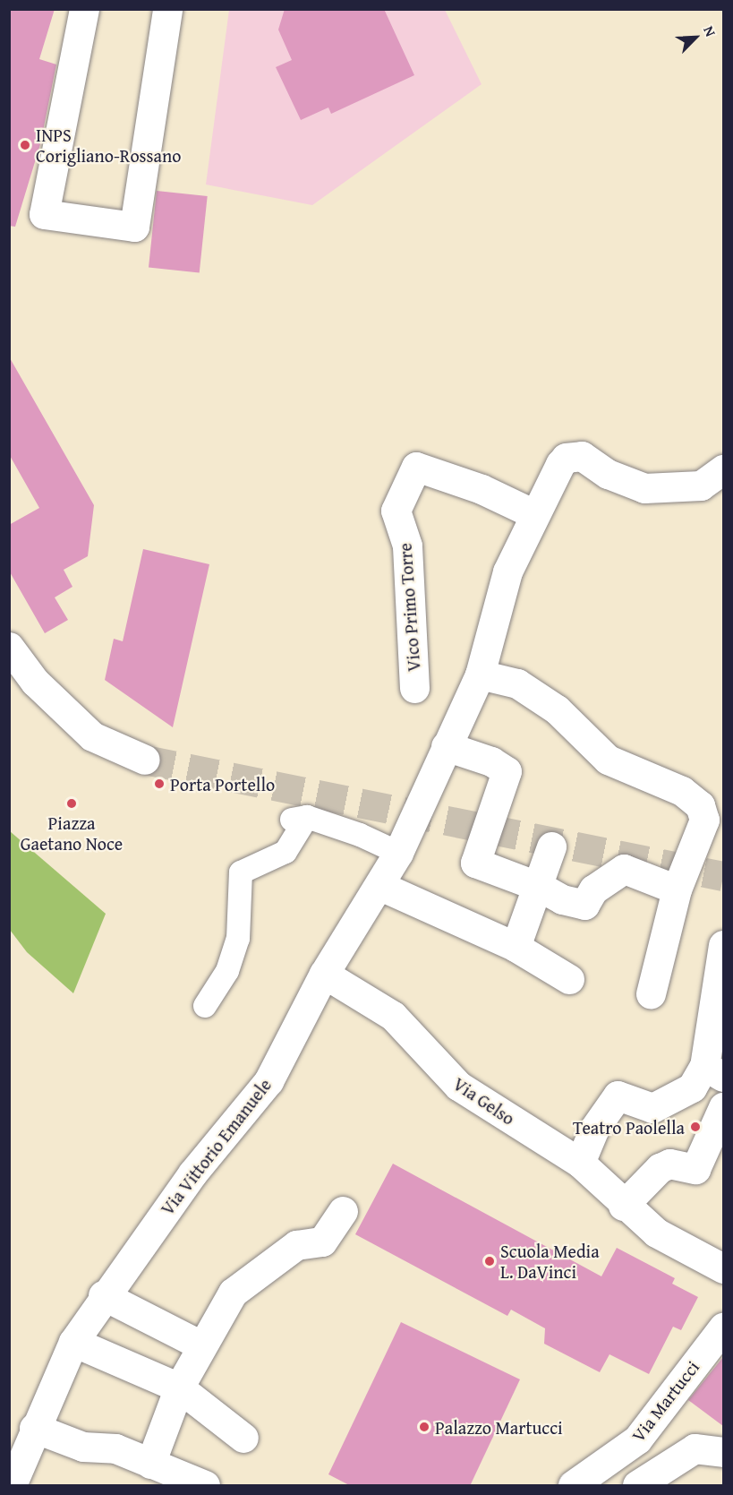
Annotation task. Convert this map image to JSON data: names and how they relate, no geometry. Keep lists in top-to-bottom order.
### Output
{
  "streets": {
    "street": [
      "Vico Primo Torre",
      "Via Gelso",
      "Via Vittorio Emanuele",
      "Via Martucci"
    ]
  },
  "crossings": [
    ["Vico Primo Torre", "Via Vittorio Emanuele"],
    ["Via Gelso", "Via Vittorio Emanuele"]
  ],
  "places": [
    "INPS Corigliano-Rossano",
    "Porta Portello",
    "Piazza Gaetano Noce",
    "Teatro Paolella",
    "Scuola Media L. DaVinci",
    "Palazzo Martucci"
  ],
  "north": "top right"
}
